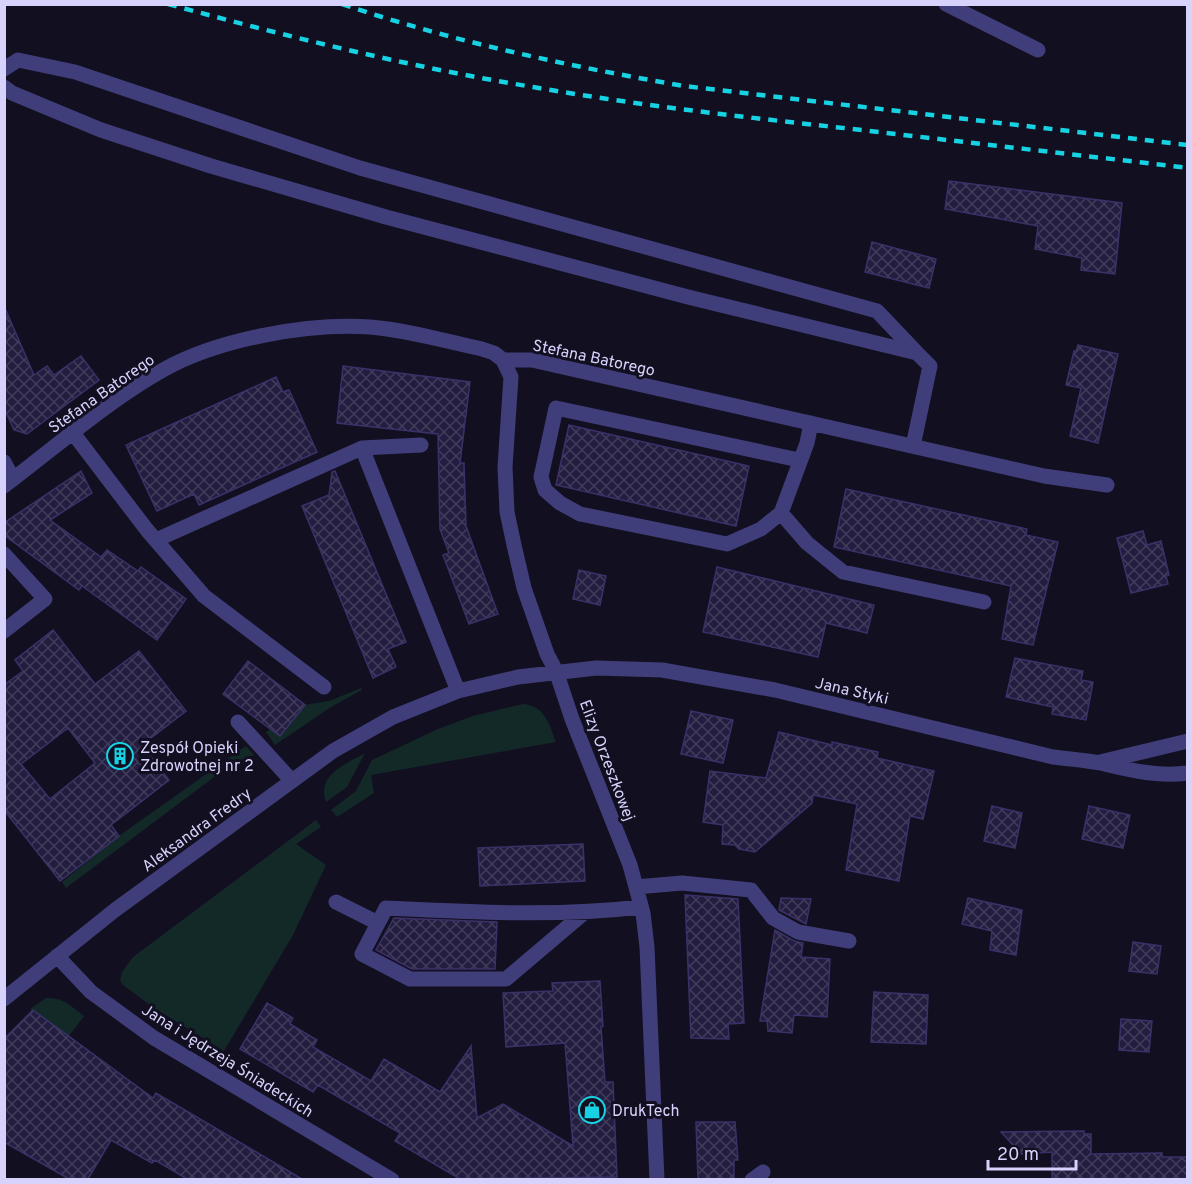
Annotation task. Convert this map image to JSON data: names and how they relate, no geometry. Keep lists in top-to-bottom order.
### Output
{
  "streets": {
    "street": [
      "Stefana Batorego",
      "Jana Styki",
      "Elizy Orzeszkowej",
      "Aleksandra Fredry",
      "Jana i Jędrzeja Śniadeckich"
    ]
  },
  "crossings": [
    ["Stefana Batorego", "Elizy Orzeszkowej"],
    ["Jana Styki", "Aleksandra Fredry"],
    ["Elizy Orzeszkowej", "Aleksandra Fredry"],
    ["Aleksandra Fredry", "Jana i Jędrzeja Śniadeckich"]
  ],
  "places": {
    "building": ["Zespół Opieki Zdrowotnej nr 2"],
    "shop": ["DrukTech"]
  },
  "scale_bar": "20 m"
}
